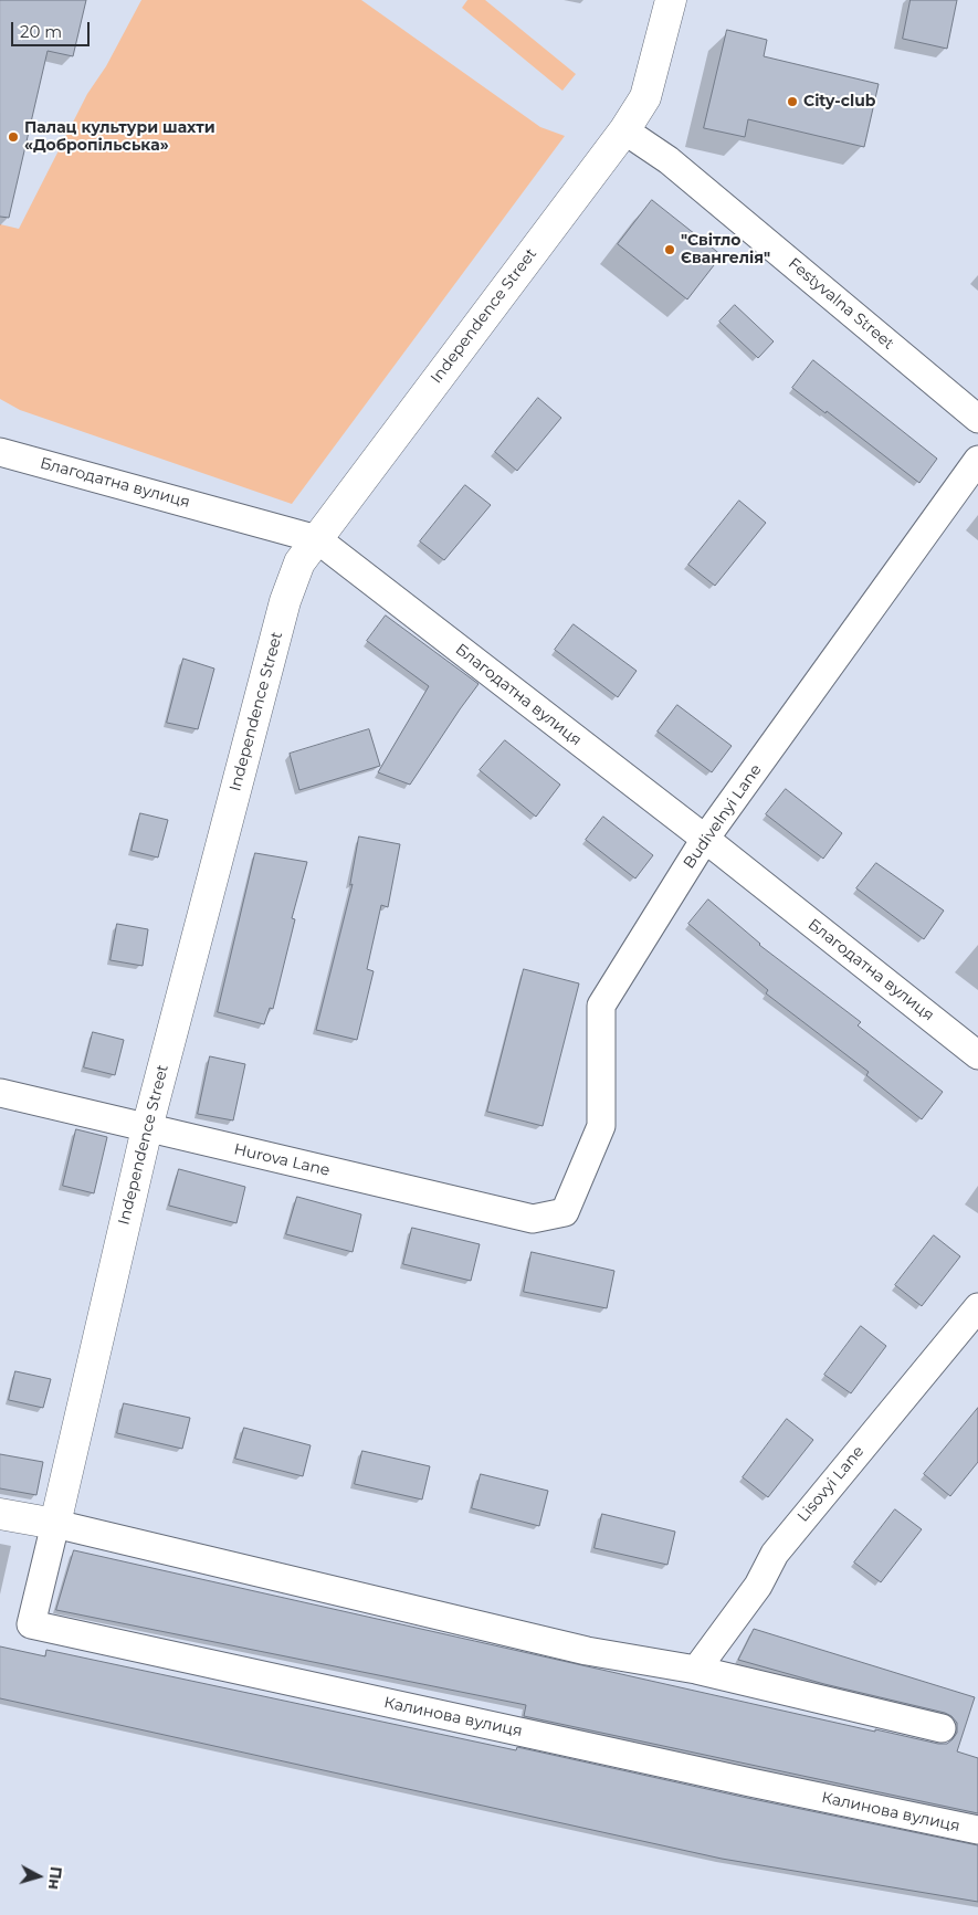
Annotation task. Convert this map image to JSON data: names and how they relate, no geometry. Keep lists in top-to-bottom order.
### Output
{
  "streets": {
    "street": [
      "Festyvalna Street",
      "Independence Street",
      "Благодатна вулиця",
      "Budivelnyi Lane",
      "Hurova Lane",
      "Lisovyi Lane",
      "Калинова вулиця"
    ]
  },
  "crossings": [
    ["Festyvalna Street", "Independence Street"],
    ["Independence Street", "Благодатна вулиця"],
    ["Independence Street", "Hurova Lane"],
    ["Independence Street", "Калинова вулиця"],
    ["Благодатна вулиця", "Budivelnyi Lane"],
    ["Budivelnyi Lane", "Hurova Lane"]
  ],
  "places": ["City-club", "Палац культури шахти «Добропільська»", "\"Світло Євангелія\""],
  "scale_bar": "20 m",
  "north": "right"
}
